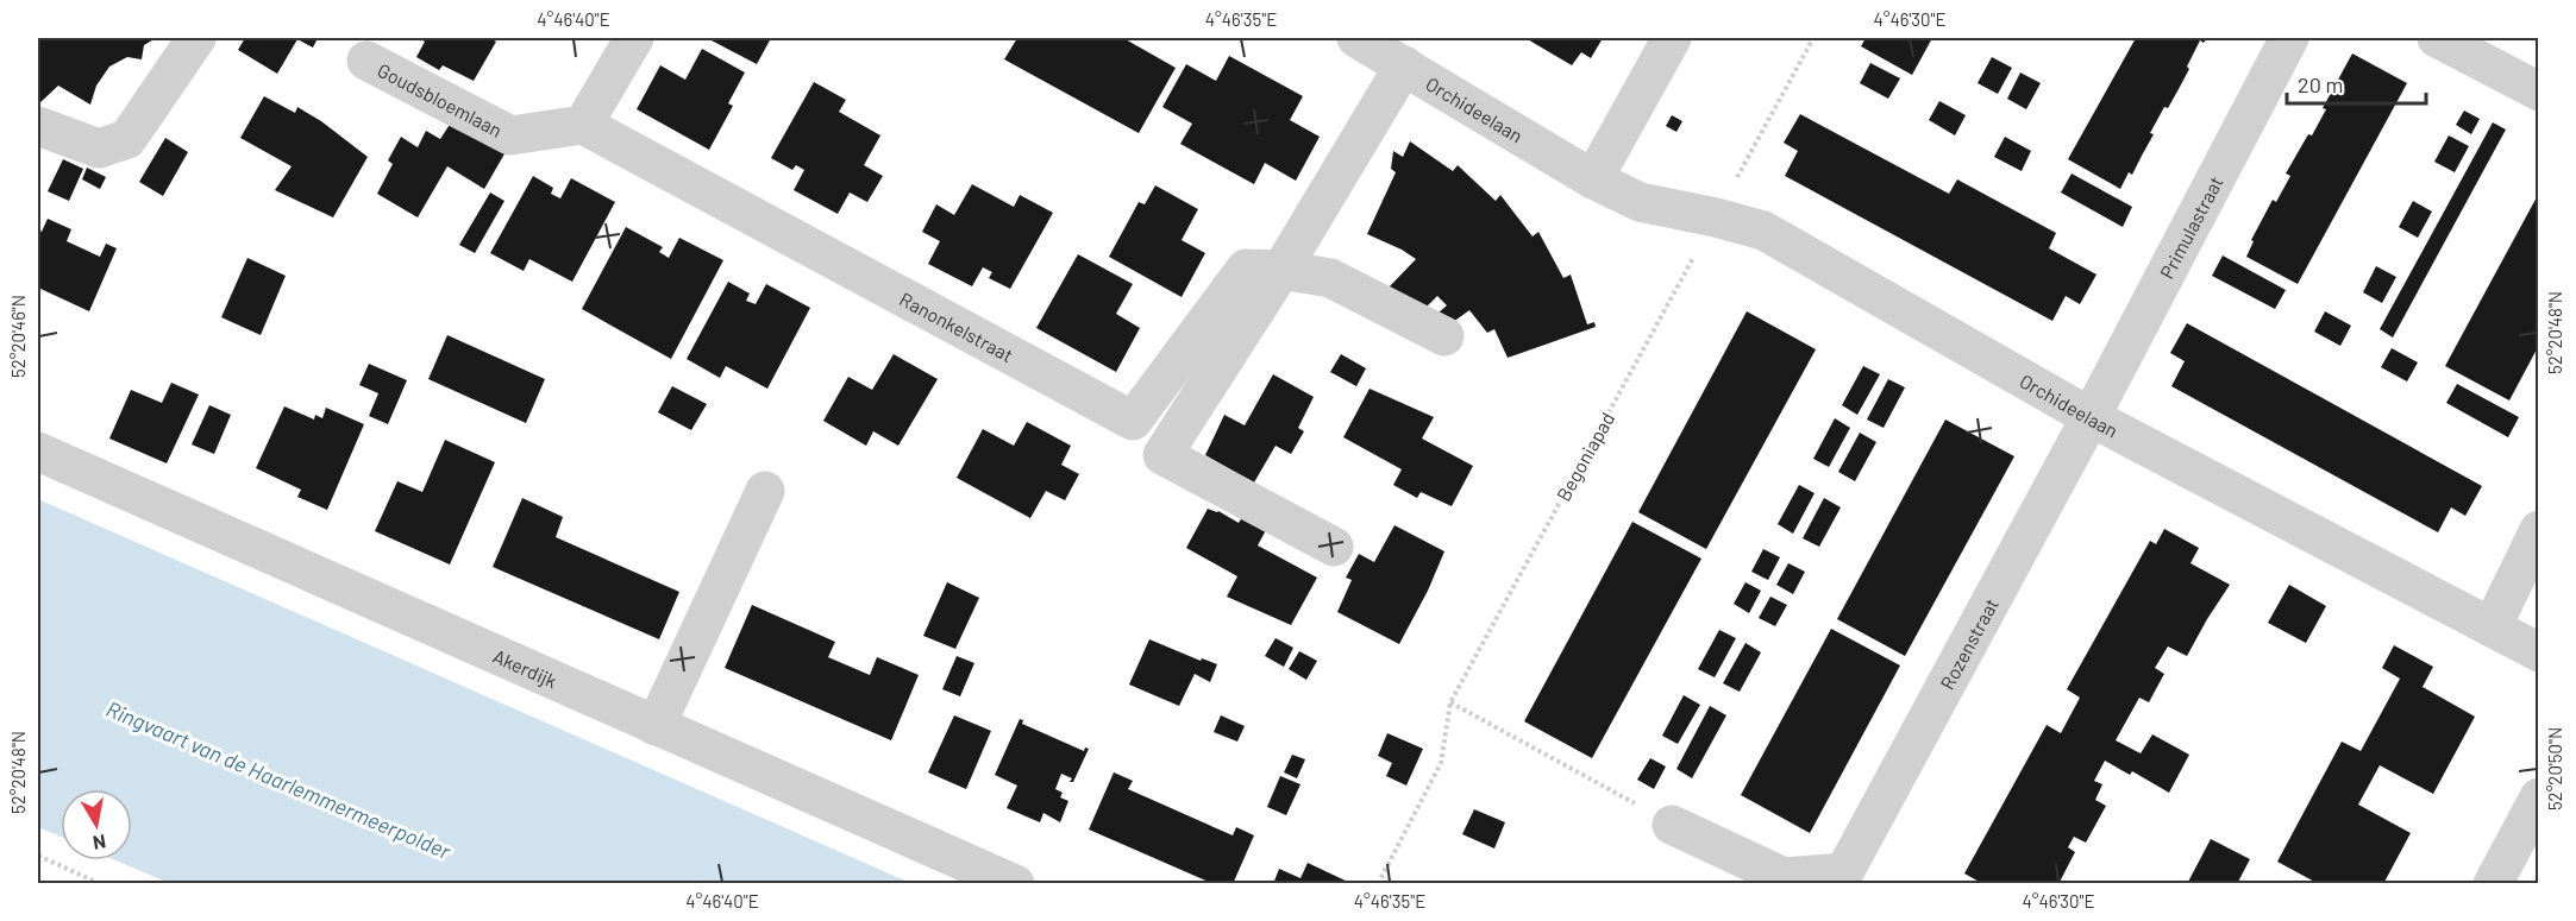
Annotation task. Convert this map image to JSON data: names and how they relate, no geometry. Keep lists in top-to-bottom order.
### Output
{
  "streets": {
    "street": [
      "Goudsbloemlaan",
      "Orchideelaan",
      "Primulastraat",
      "Ranonkelstraat",
      "Rozenstraat",
      "Akerdijk"
    ],
    "path": ["Begoniapad"]
  },
  "crossings": [
    ["Goudsbloemlaan", "Ranonkelstraat"],
    ["Orchideelaan", "Primulastraat"],
    ["Orchideelaan", "Begoniapad"],
    ["Orchideelaan", "Rozenstraat"],
    ["Primulastraat", "Rozenstraat"]
  ],
  "water": ["Ringvaart van de Haarlemmermeerpolder"],
  "scale_bar": "20 m",
  "north": "bottom",
  "coordinates": [
    "4°46'40\"E",
    "4°46'35\"E",
    "4°46'30\"E",
    "52°20'48\"N",
    "52°20'46\"N",
    "52°20'50\"N"
  ]
}
